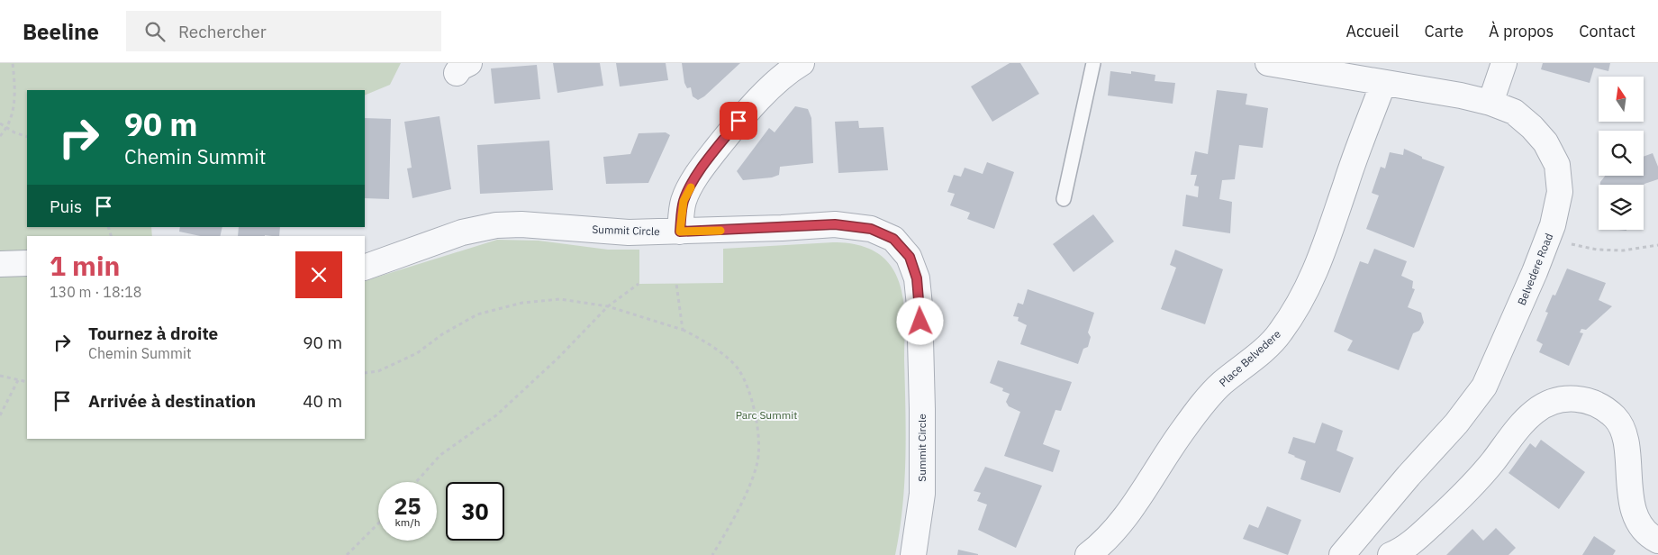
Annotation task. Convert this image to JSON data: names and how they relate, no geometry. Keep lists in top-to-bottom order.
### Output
{
  "streets": {
    "street": ["Summit Circle", "Belvedere Road", "Place Belvedere"]
  },
  "crossings": [
    ["Belvedere Road", "Place Belvedere"]
  ],
  "parks": ["Parc Summit"],
  "north": "top",
  "page": {
    "header": "Beeline",
    "search": "Rechercher",
    "nav": [
      "Accueil",
      "Carte",
      "À propos",
      "Contact"
    ],
    "turn": ["90 m", "Chemin Summit"],
    "then": "Puis",
    "heading": ["1 min", "130 m · 18:18"],
    "list": [
      {
        "name": "Tournez à droite",
        "note": "Chemin Summit",
        "value": "90 m"
      },
      {
        "name": "Arrivée à destination",
        "value": "40 m"
      }
    ],
    "speed": "25 km/h",
    "limit": "30"
  }
}
